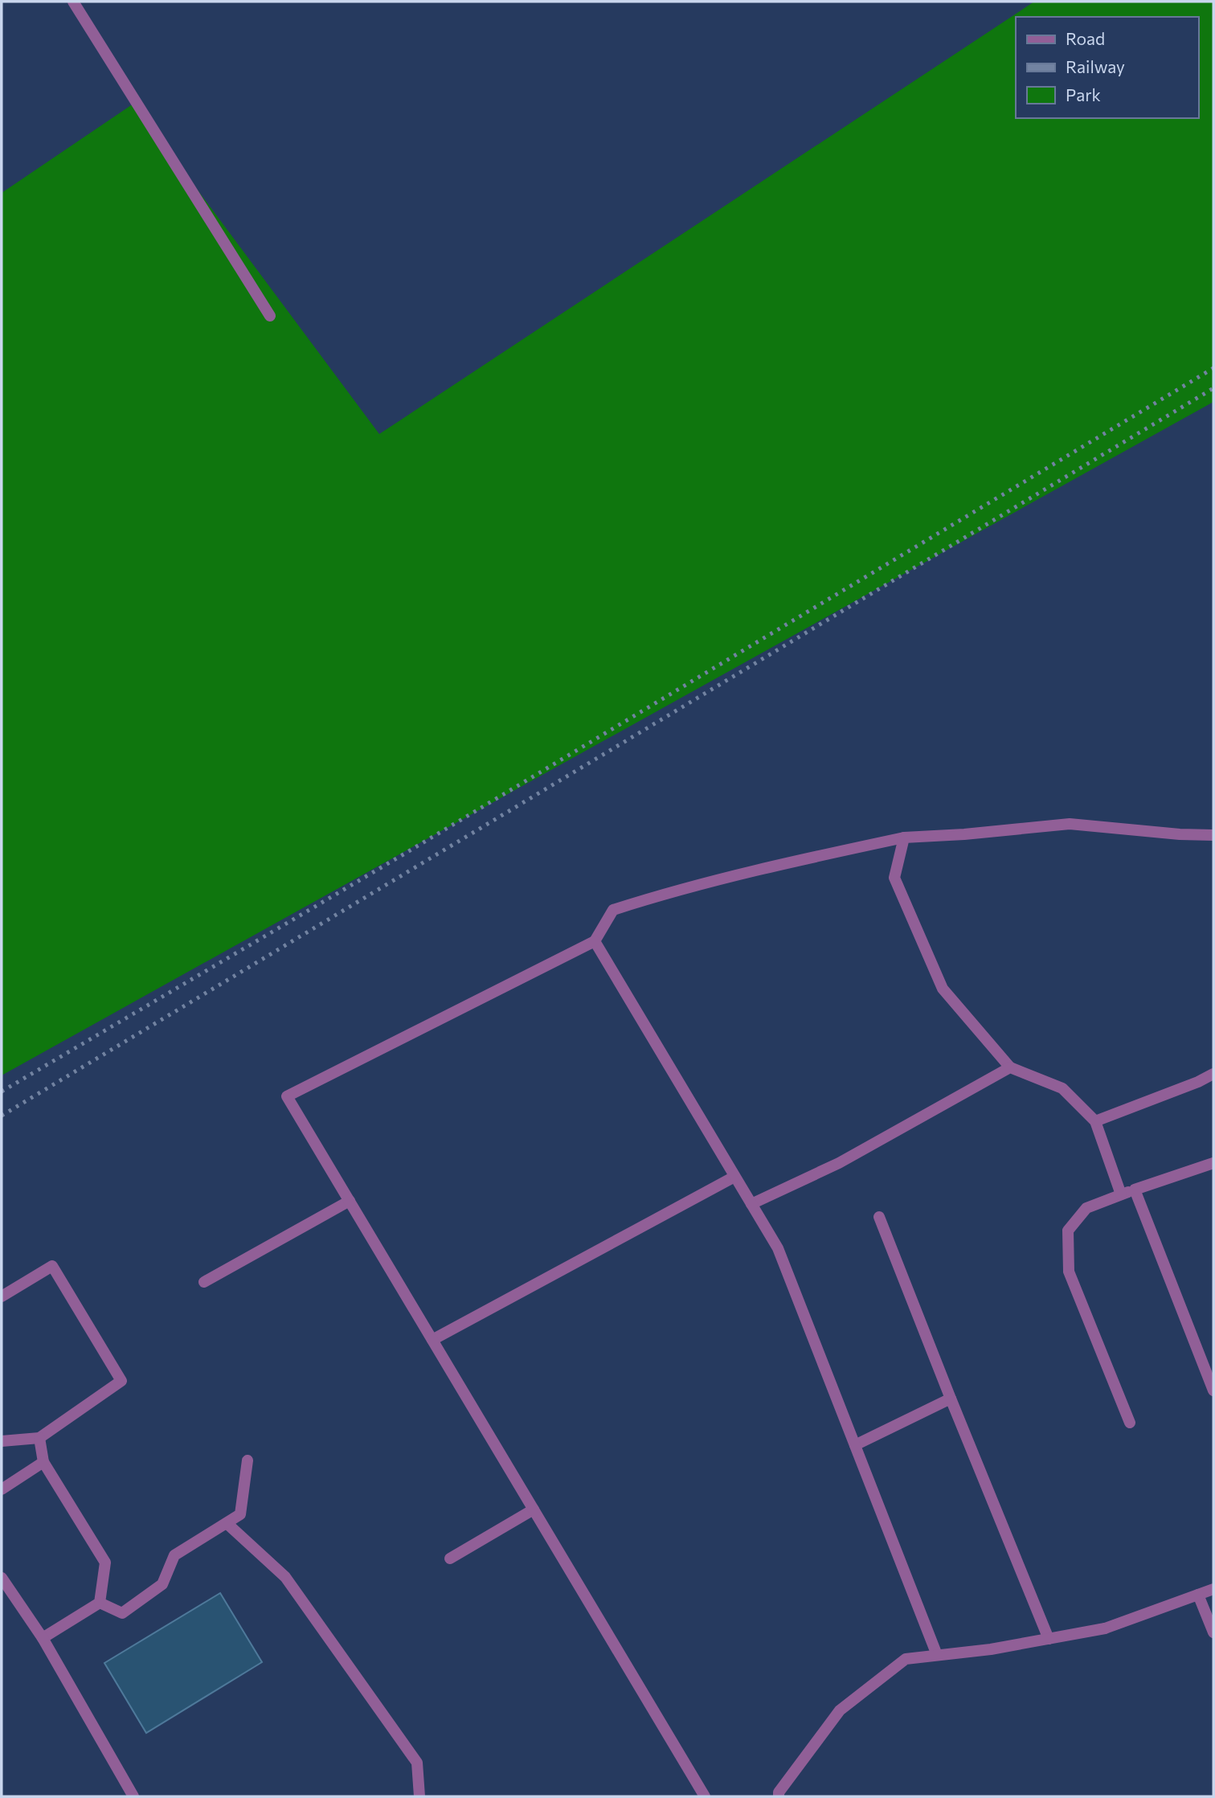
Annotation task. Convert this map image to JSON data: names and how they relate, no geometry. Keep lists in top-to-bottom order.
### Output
{
  "legend": ["Road", "Railway", "Park"]
}
